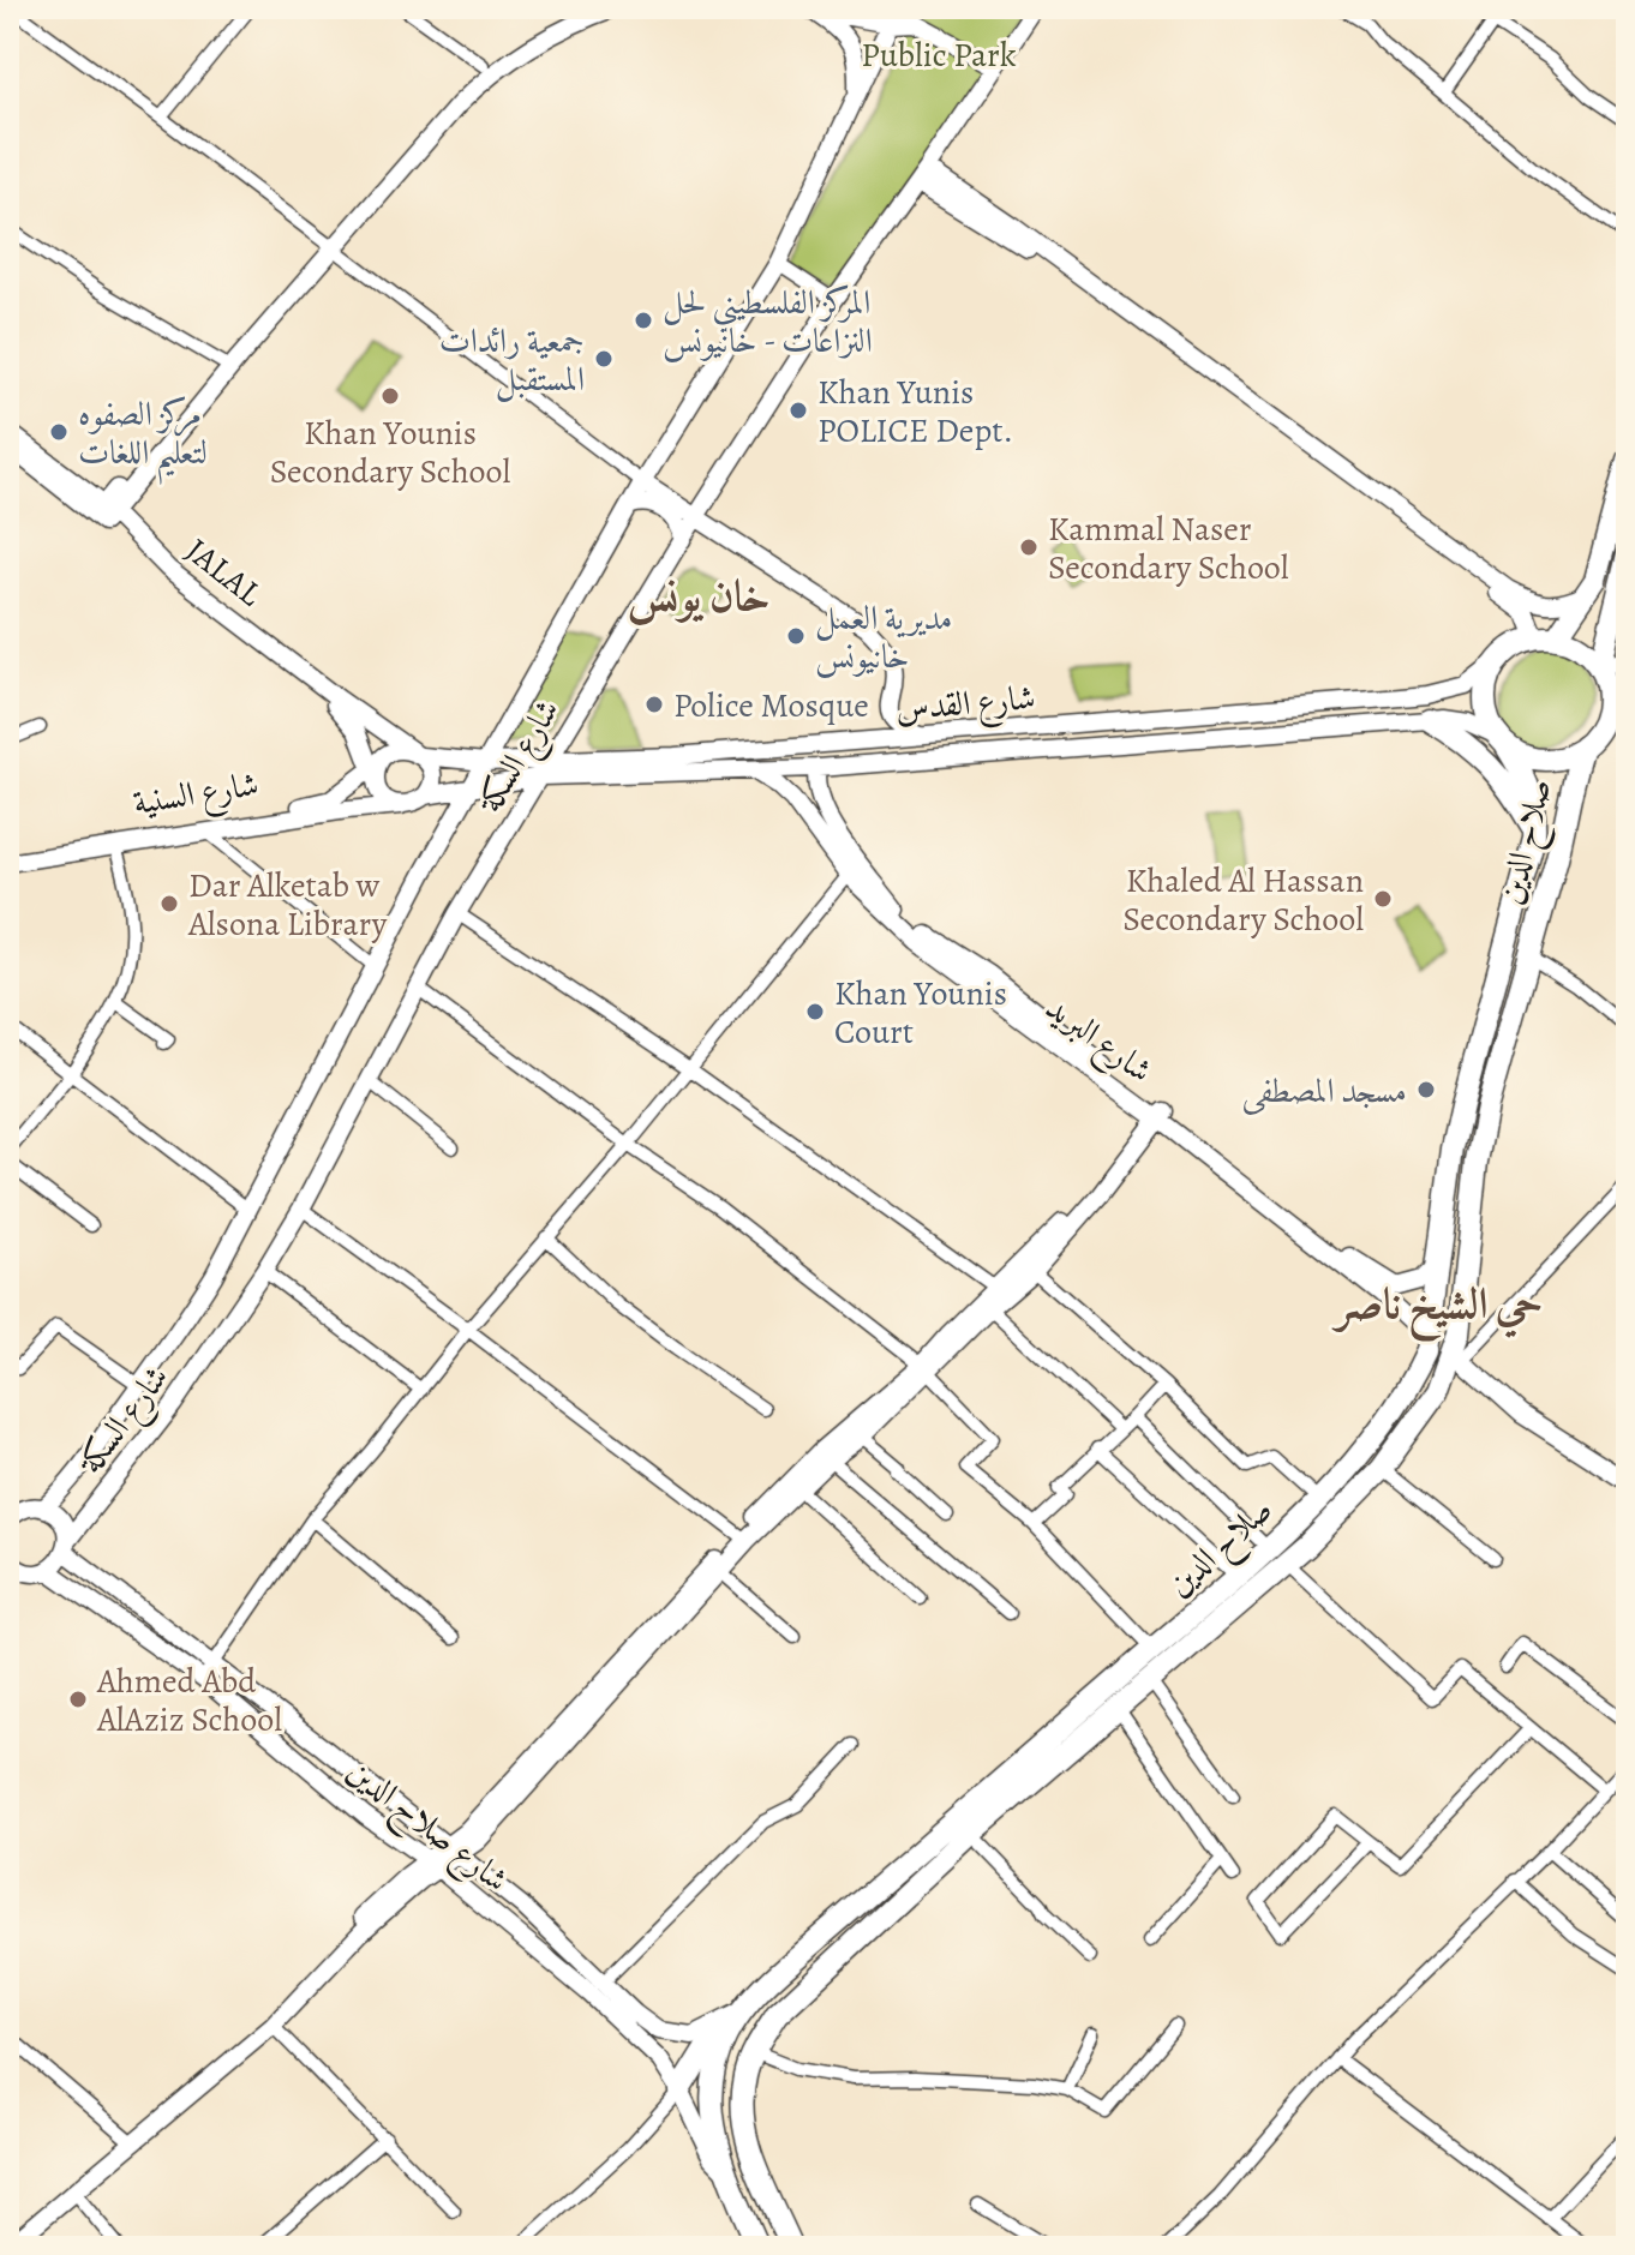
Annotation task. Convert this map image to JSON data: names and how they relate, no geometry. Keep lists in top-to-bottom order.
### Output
{
  "streets": {
    "highway": ["صلاح الدين"],
    "main road": [
      "JALAL",
      "شارع القدس",
      "شارع السكة",
      "شارع السنية",
      "شارع البريد",
      "شارع صلاح الدين"
    ]
  },
  "crossings": [
    ["JALAL", "شارع القدس"],
    ["JALAL", "شارع السكة"],
    ["JALAL", "شارع السنية"],
    ["شارع القدس", "شارع السكة"],
    ["شارع القدس", "شارع السنية"],
    ["شارع القدس", "صلاح الدين"],
    ["شارع القدس", "شارع البريد"],
    ["شارع السكة", "شارع السنية"],
    ["شارع السكة", "شارع صلاح الدين"],
    ["صلاح الدين", "شارع البريد"],
    ["صلاح الدين", "شارع صلاح الدين"]
  ],
  "districts": ["خان يونس", "حي الشيخ ناصر"],
  "parks": ["Public Park"],
  "places": [
    "المركز الفلسطيني لحل النزاعات - خانيونس",
    "جمعية رائدات المستقبل",
    "Khan Younis Secondary School",
    "Khan Yunis POLICE Dept.",
    "مركز الصفوه لتعليم اللغات",
    "Kammal Naser Secondary School",
    "مديرية العمل خانيونس",
    "Police Mosque",
    "Khaled Al Hassan Secondary School",
    "Dar Alketab w Alsona Library",
    "Khan Younis Court",
    "مسجد المصطفى",
    "Ahmed Abd AlAziz School"
  ]
}
